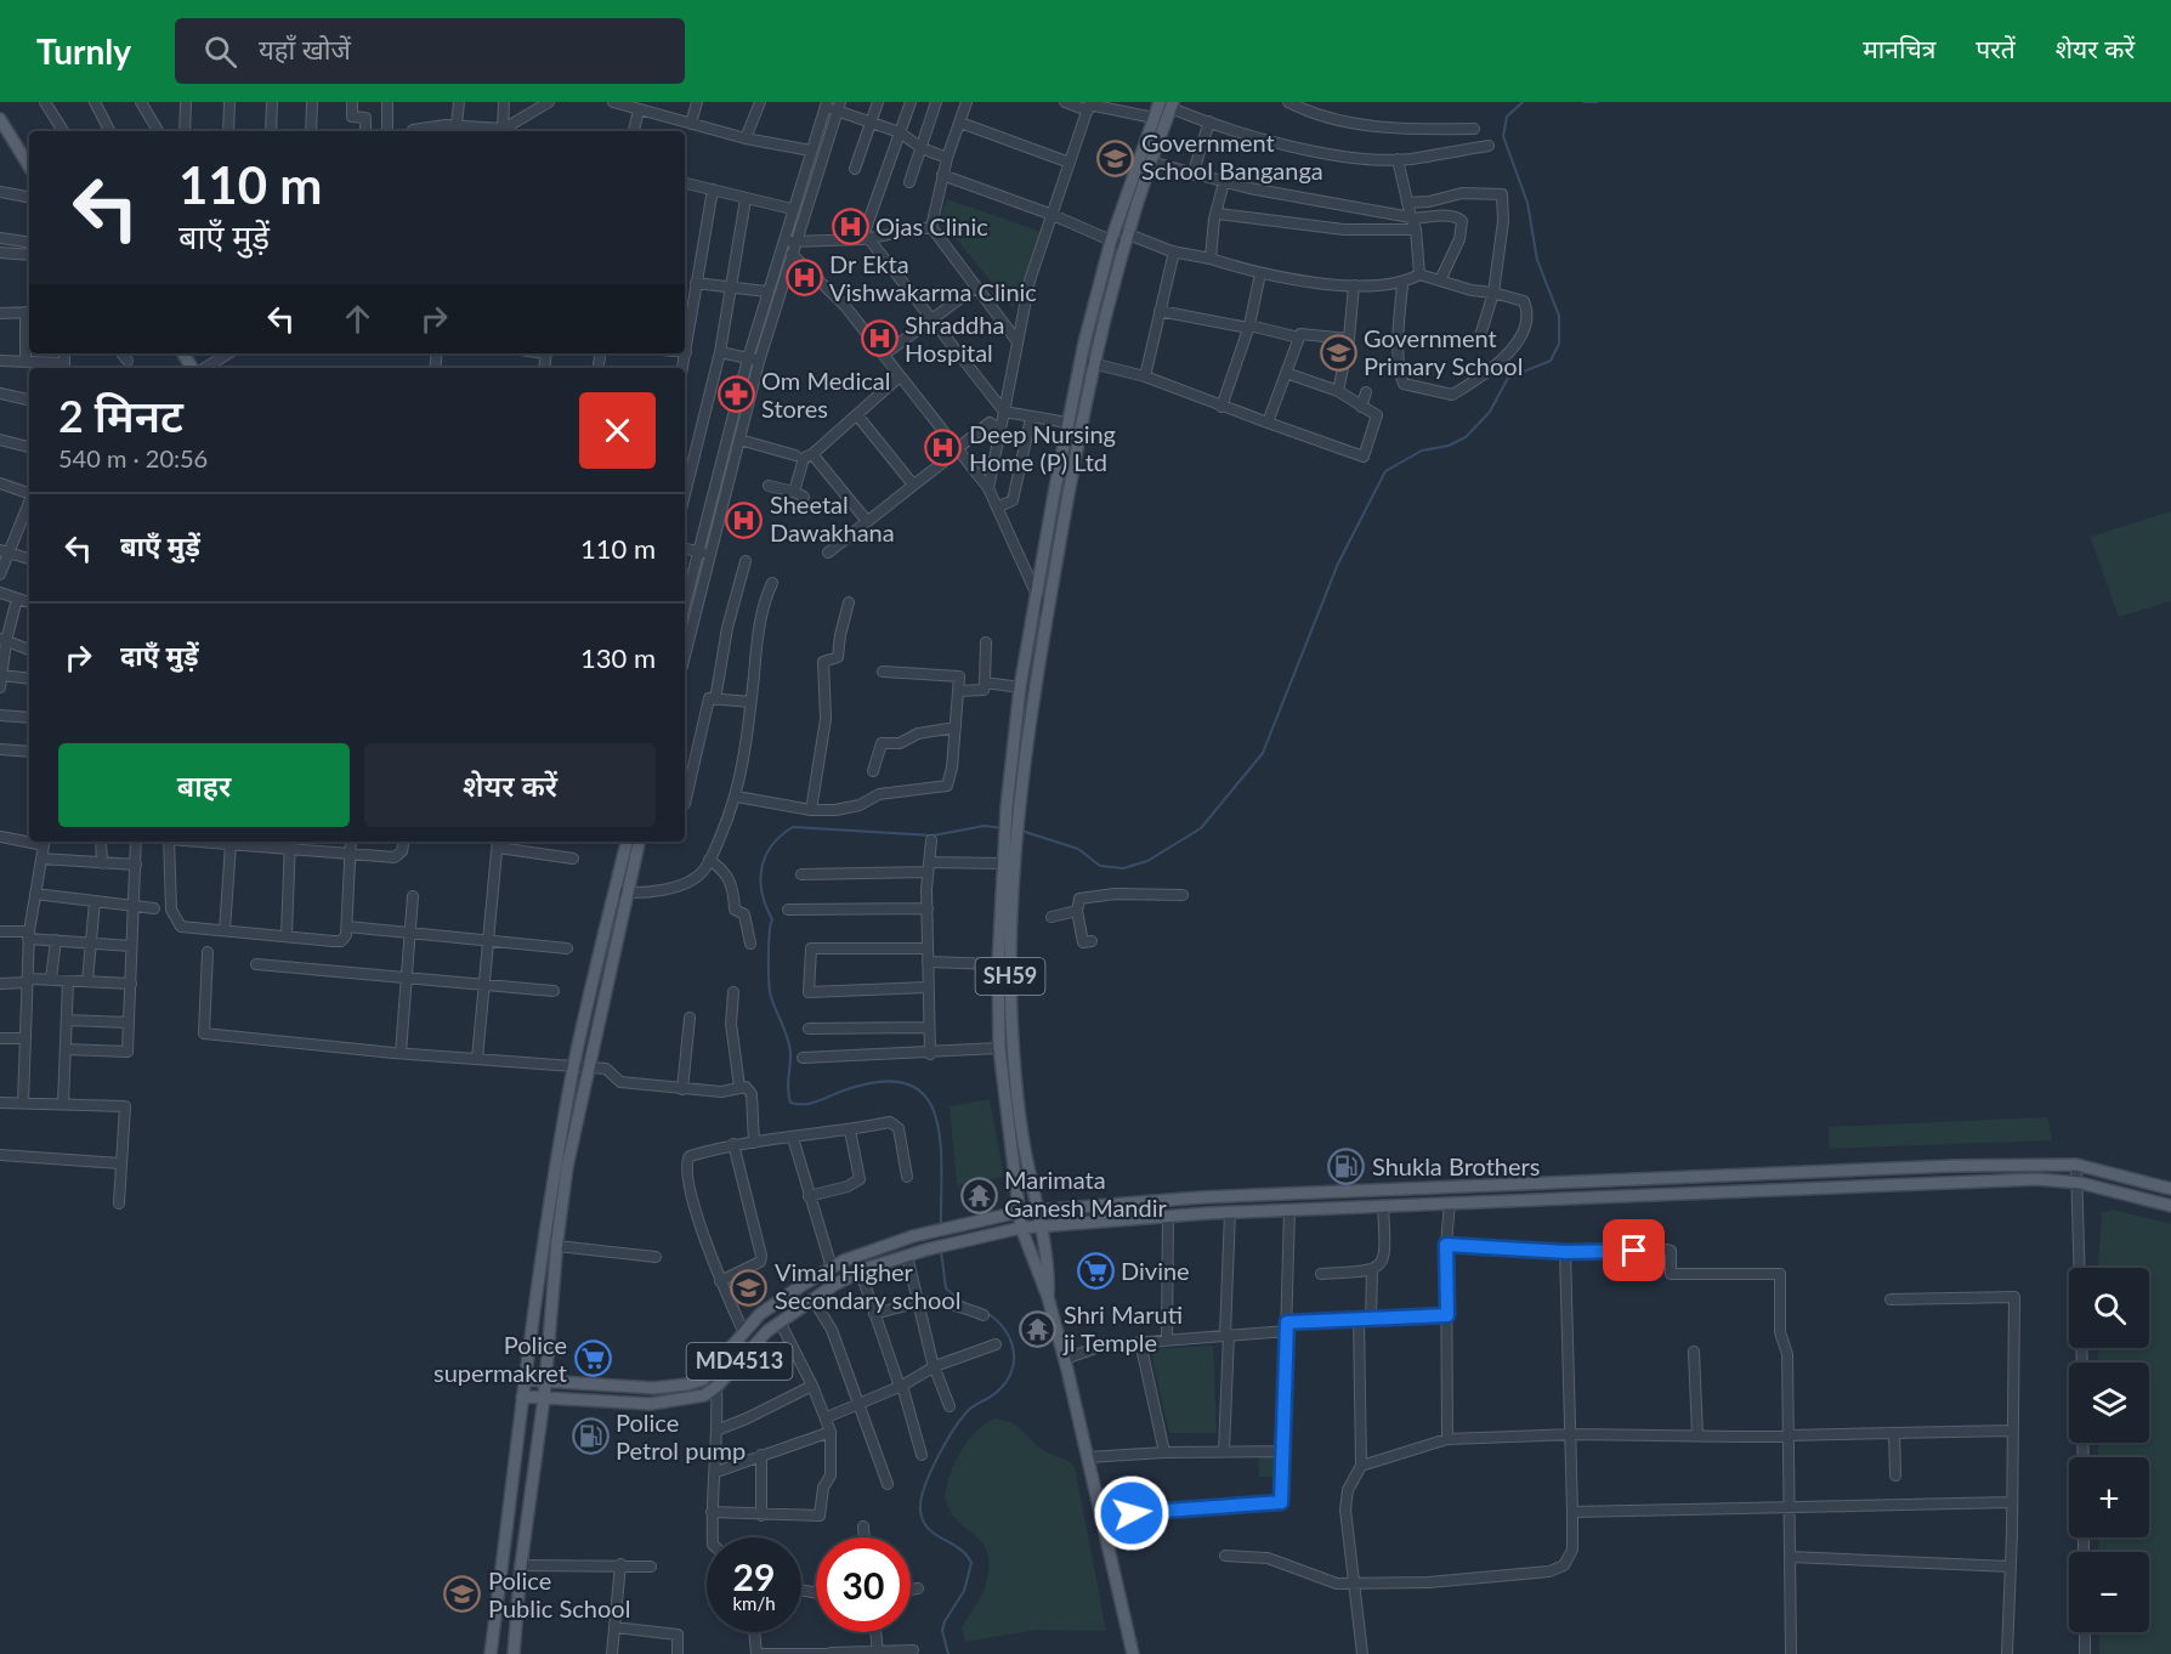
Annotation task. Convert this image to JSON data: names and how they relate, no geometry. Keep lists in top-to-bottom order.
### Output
{
  "streets": {
    "main road": ["SH59", "MD4513"]
  },
  "crossings": [
    ["SH59", "MD4513"]
  ],
  "places": {
    "school or university": [
      "Government School Banganga",
      "Government Primary School",
      "Vimal Higher Secondary school",
      "Police Public School"
    ],
    "hospital": [
      "Ojas Clinic",
      "Dr Ekta Vishwakarma Clinic",
      "Shraddha Hospital",
      "Deep Nursing Home (P) Ltd",
      "Sheetal Dawakhana"
    ],
    "pharmacy": ["Om Medical Stores"],
    "fuel station": ["Shukla Brothers", "Police Petrol pump"],
    "temple": ["Marimata Ganesh Mandir", "Shri Maruti ji Temple"],
    "supermarket": ["Divine", "Police supermakret"]
  },
  "page": {
    "header": "Turnly",
    "search": "यहाँ खोजें",
    "nav": ["मानचित्र", "परतें", "शेयर करें"],
    "turn": ["110 m", "बाएँ मुड़ें"],
    "heading": ["2 मिनट", "540 m · 20:56"],
    "list": [
      {
        "name": "बाएँ मुड़ें",
        "value": "110 m"
      },
      {
        "name": "दाएँ मुड़ें",
        "value": "130 m"
      }
    ],
    "buttons": ["बाहर", "शेयर करें"],
    "map_buttons": ["+", "−"],
    "speed": "29 km/h",
    "limit": "30"
  }
}
